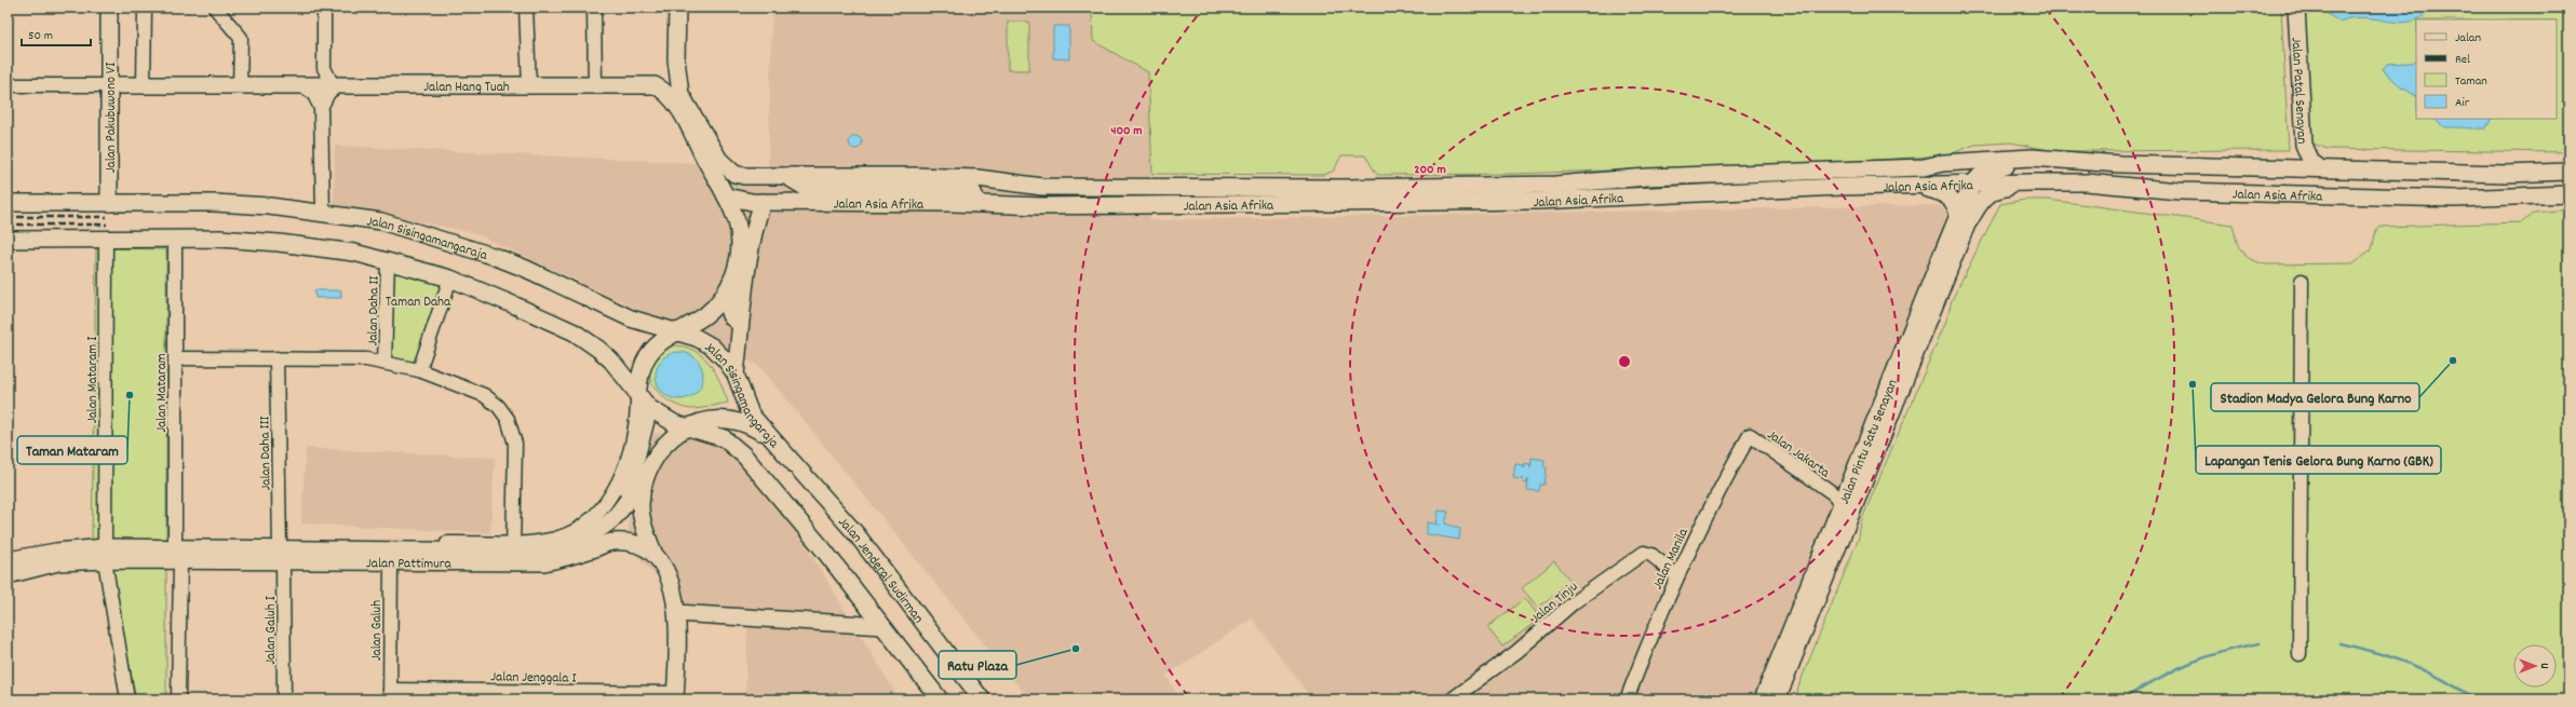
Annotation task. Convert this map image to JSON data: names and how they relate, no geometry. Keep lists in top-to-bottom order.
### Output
{
  "streets": {
    "main road": [
      "Jalan Hang Tuah",
      "Jalan Patal Senayan",
      "Jalan Pakubuwono VI",
      "Jalan Asia Afrika",
      "Jalan Sisingamangaraja",
      "Jalan Pintu Satu Senayan",
      "Jalan Pattimura",
      "Jalan Jenderal Sudirman"
    ],
    "street": [
      "Jalan Daha II",
      "Jalan Mataram I",
      "Jalan Mataram",
      "Jalan Jakarta",
      "Jalan Daha III",
      "Jalan Manila",
      "Jalan Tinju",
      "Jalan Galuh I",
      "Jalan Galuh",
      "Jalan Jenggala I"
    ]
  },
  "crossings": [
    ["Jalan Hang Tuah", "Jalan Pakubuwono VI"],
    ["Jalan Patal Senayan", "Jalan Asia Afrika"],
    ["Jalan Pakubuwono VI", "Jalan Sisingamangaraja"],
    ["Jalan Asia Afrika", "Jalan Pintu Satu Senayan"],
    ["Jalan Sisingamangaraja", "Jalan Daha II"],
    ["Jalan Sisingamangaraja", "Jalan Mataram I"],
    ["Jalan Sisingamangaraja", "Jalan Mataram"],
    ["Jalan Sisingamangaraja", "Jalan Pattimura"],
    ["Jalan Sisingamangaraja", "Jalan Jenderal Sudirman"],
    ["Jalan Mataram I", "Jalan Pattimura"],
    ["Jalan Mataram", "Jalan Pattimura"],
    ["Jalan Pintu Satu Senayan", "Jalan Jakarta"],
    ["Jalan Jakarta", "Jalan Manila"],
    ["Jalan Daha III", "Jalan Pattimura"],
    ["Jalan Daha III", "Jalan Galuh I"],
    ["Jalan Manila", "Jalan Tinju"],
    ["Jalan Pattimura", "Jalan Galuh I"],
    ["Jalan Pattimura", "Jalan Galuh"],
    ["Jalan Galuh", "Jalan Jenggala I"]
  ],
  "parks": ["Taman Daha"],
  "places": [
    "Stadion Madya Gelora Bung Karno",
    "Lapangan Tenis Gelora Bung Karno (GBK)",
    "Taman Mataram",
    "Ratu Plaza"
  ],
  "legend": [
    "Jalan",
    "Rel",
    "Taman",
    "Air"
  ],
  "scale_bar": "50 m",
  "north": "right",
  "rings": ["400 m", "200 m"]
}
